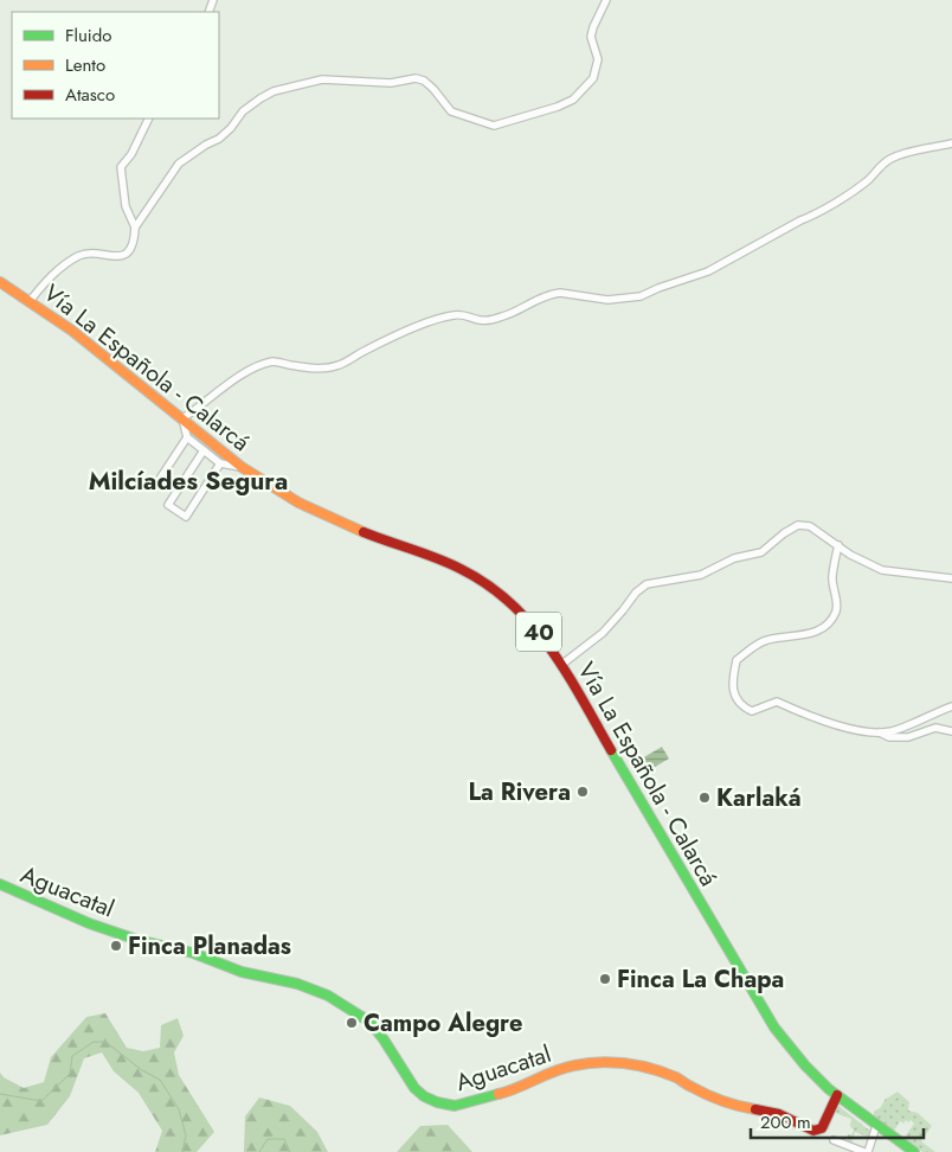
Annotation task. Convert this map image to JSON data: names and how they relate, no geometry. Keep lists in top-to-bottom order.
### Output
{
  "streets": {
    "main road": ["Vía La Española - Calarcá", "40", "Aguacatal"]
  },
  "crossings": [
    ["Vía La Española - Calarcá", "Aguacatal"]
  ],
  "districts": ["Milcíades Segura"],
  "places": [
    "La Rivera",
    "Karlaká",
    "Finca Planadas",
    "Finca La Chapa",
    "Campo Alegre"
  ],
  "legend": ["Fluido", "Lento", "Atasco"],
  "scale_bar": "200 m"
}
